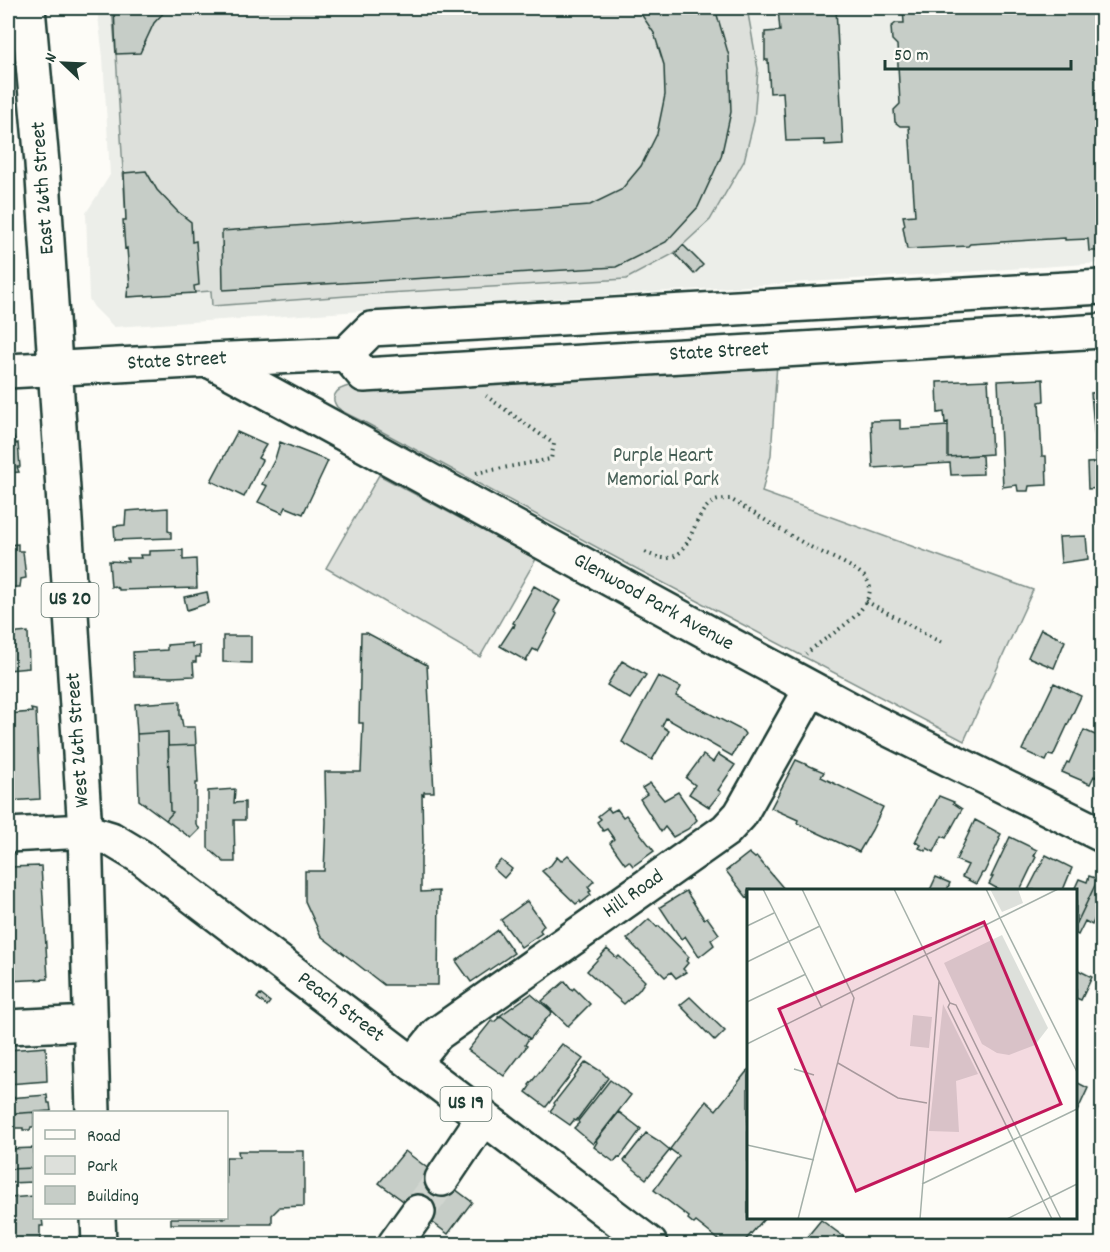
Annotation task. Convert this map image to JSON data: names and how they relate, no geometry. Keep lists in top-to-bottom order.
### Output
{
  "streets": {
    "main road": [
      "East 26th Street",
      "State Street",
      "US 20",
      "Glenwood Park Avenue",
      "West 26th Street",
      "Hill Road",
      "Peach Street",
      "US 19"
    ]
  },
  "crossings": [
    ["East 26th Street", "State Street"],
    ["East 26th Street", "West 26th Street"],
    ["State Street", "Glenwood Park Avenue"],
    ["State Street", "West 26th Street"],
    ["Glenwood Park Avenue", "Hill Road"],
    ["West 26th Street", "Peach Street"],
    ["Hill Road", "Peach Street"]
  ],
  "parks": ["Purple Heart Memorial Park"],
  "legend": ["Road", "Park", "Building"],
  "scale_bar": "50 m",
  "north": "top left"
}
